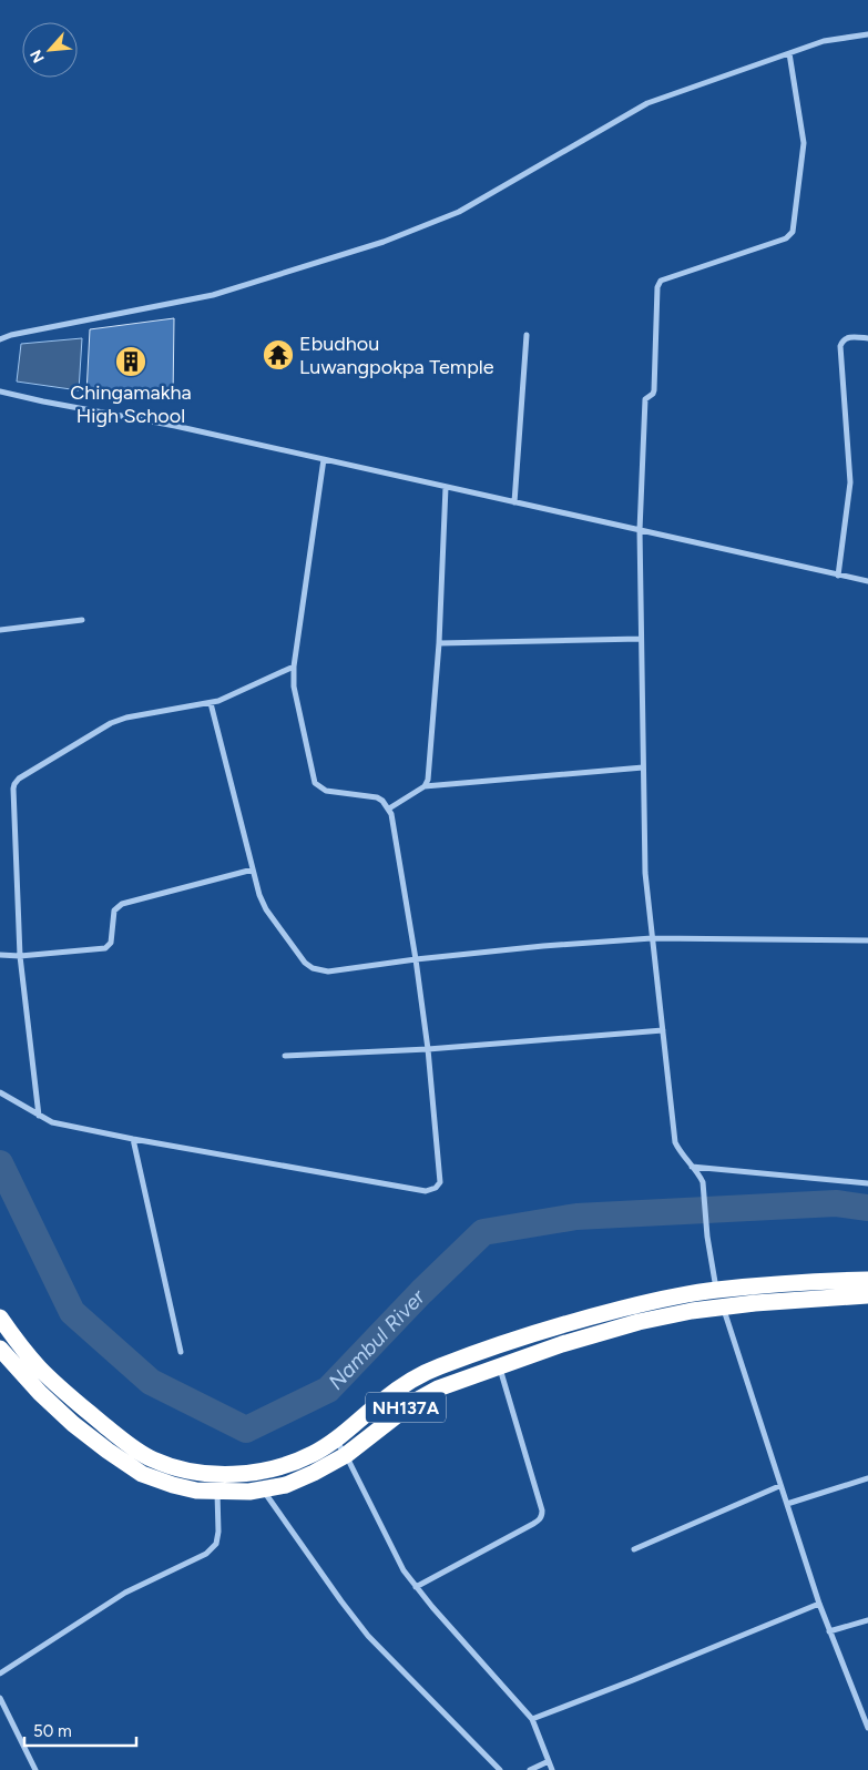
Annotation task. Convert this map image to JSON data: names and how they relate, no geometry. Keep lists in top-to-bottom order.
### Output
{
  "streets": {
    "highway": ["NH137A"]
  },
  "water": ["Nambul River"],
  "places": {
    "temple": ["Ebudhou Luwangpokpa Temple"],
    "building": ["Chingamakha High School"]
  },
  "scale_bar": "50 m",
  "north": "bottom left"
}
